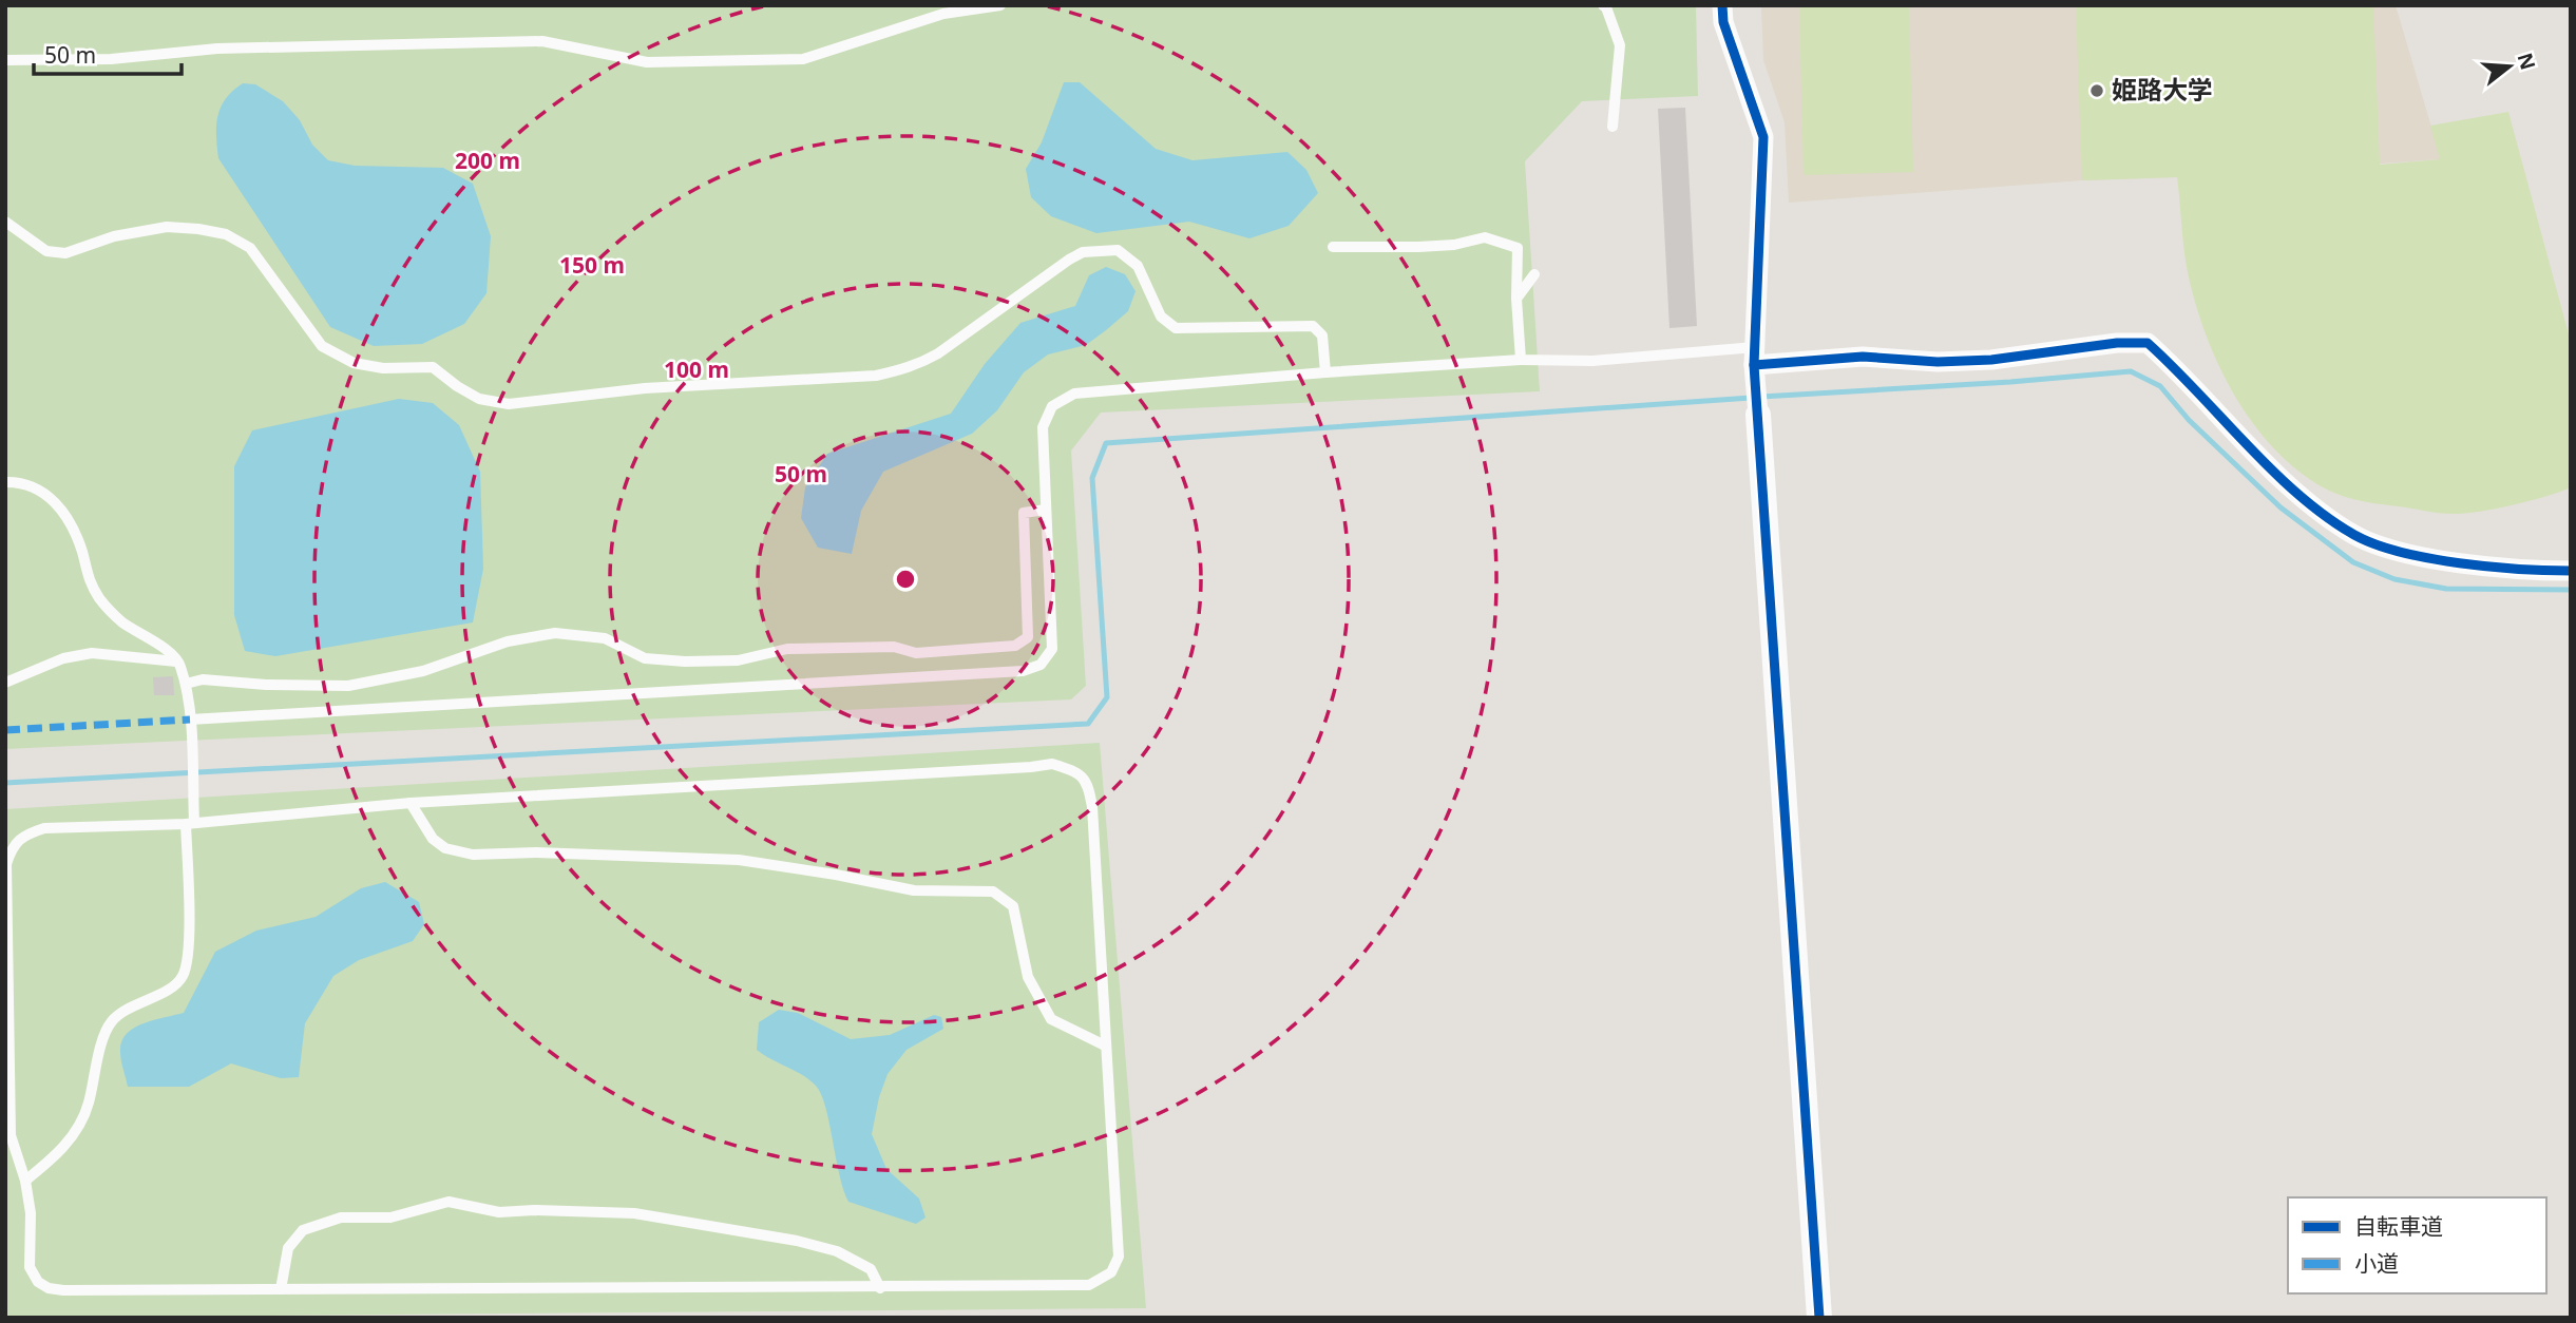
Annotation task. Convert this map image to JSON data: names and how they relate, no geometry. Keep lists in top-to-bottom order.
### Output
{
  "places": ["姫路大学"],
  "legend": ["自転車道", "小道"],
  "scale_bar": "50 m",
  "north": "right",
  "rings": [
    "200 m",
    "150 m",
    "100 m",
    "50 m"
  ]
}
